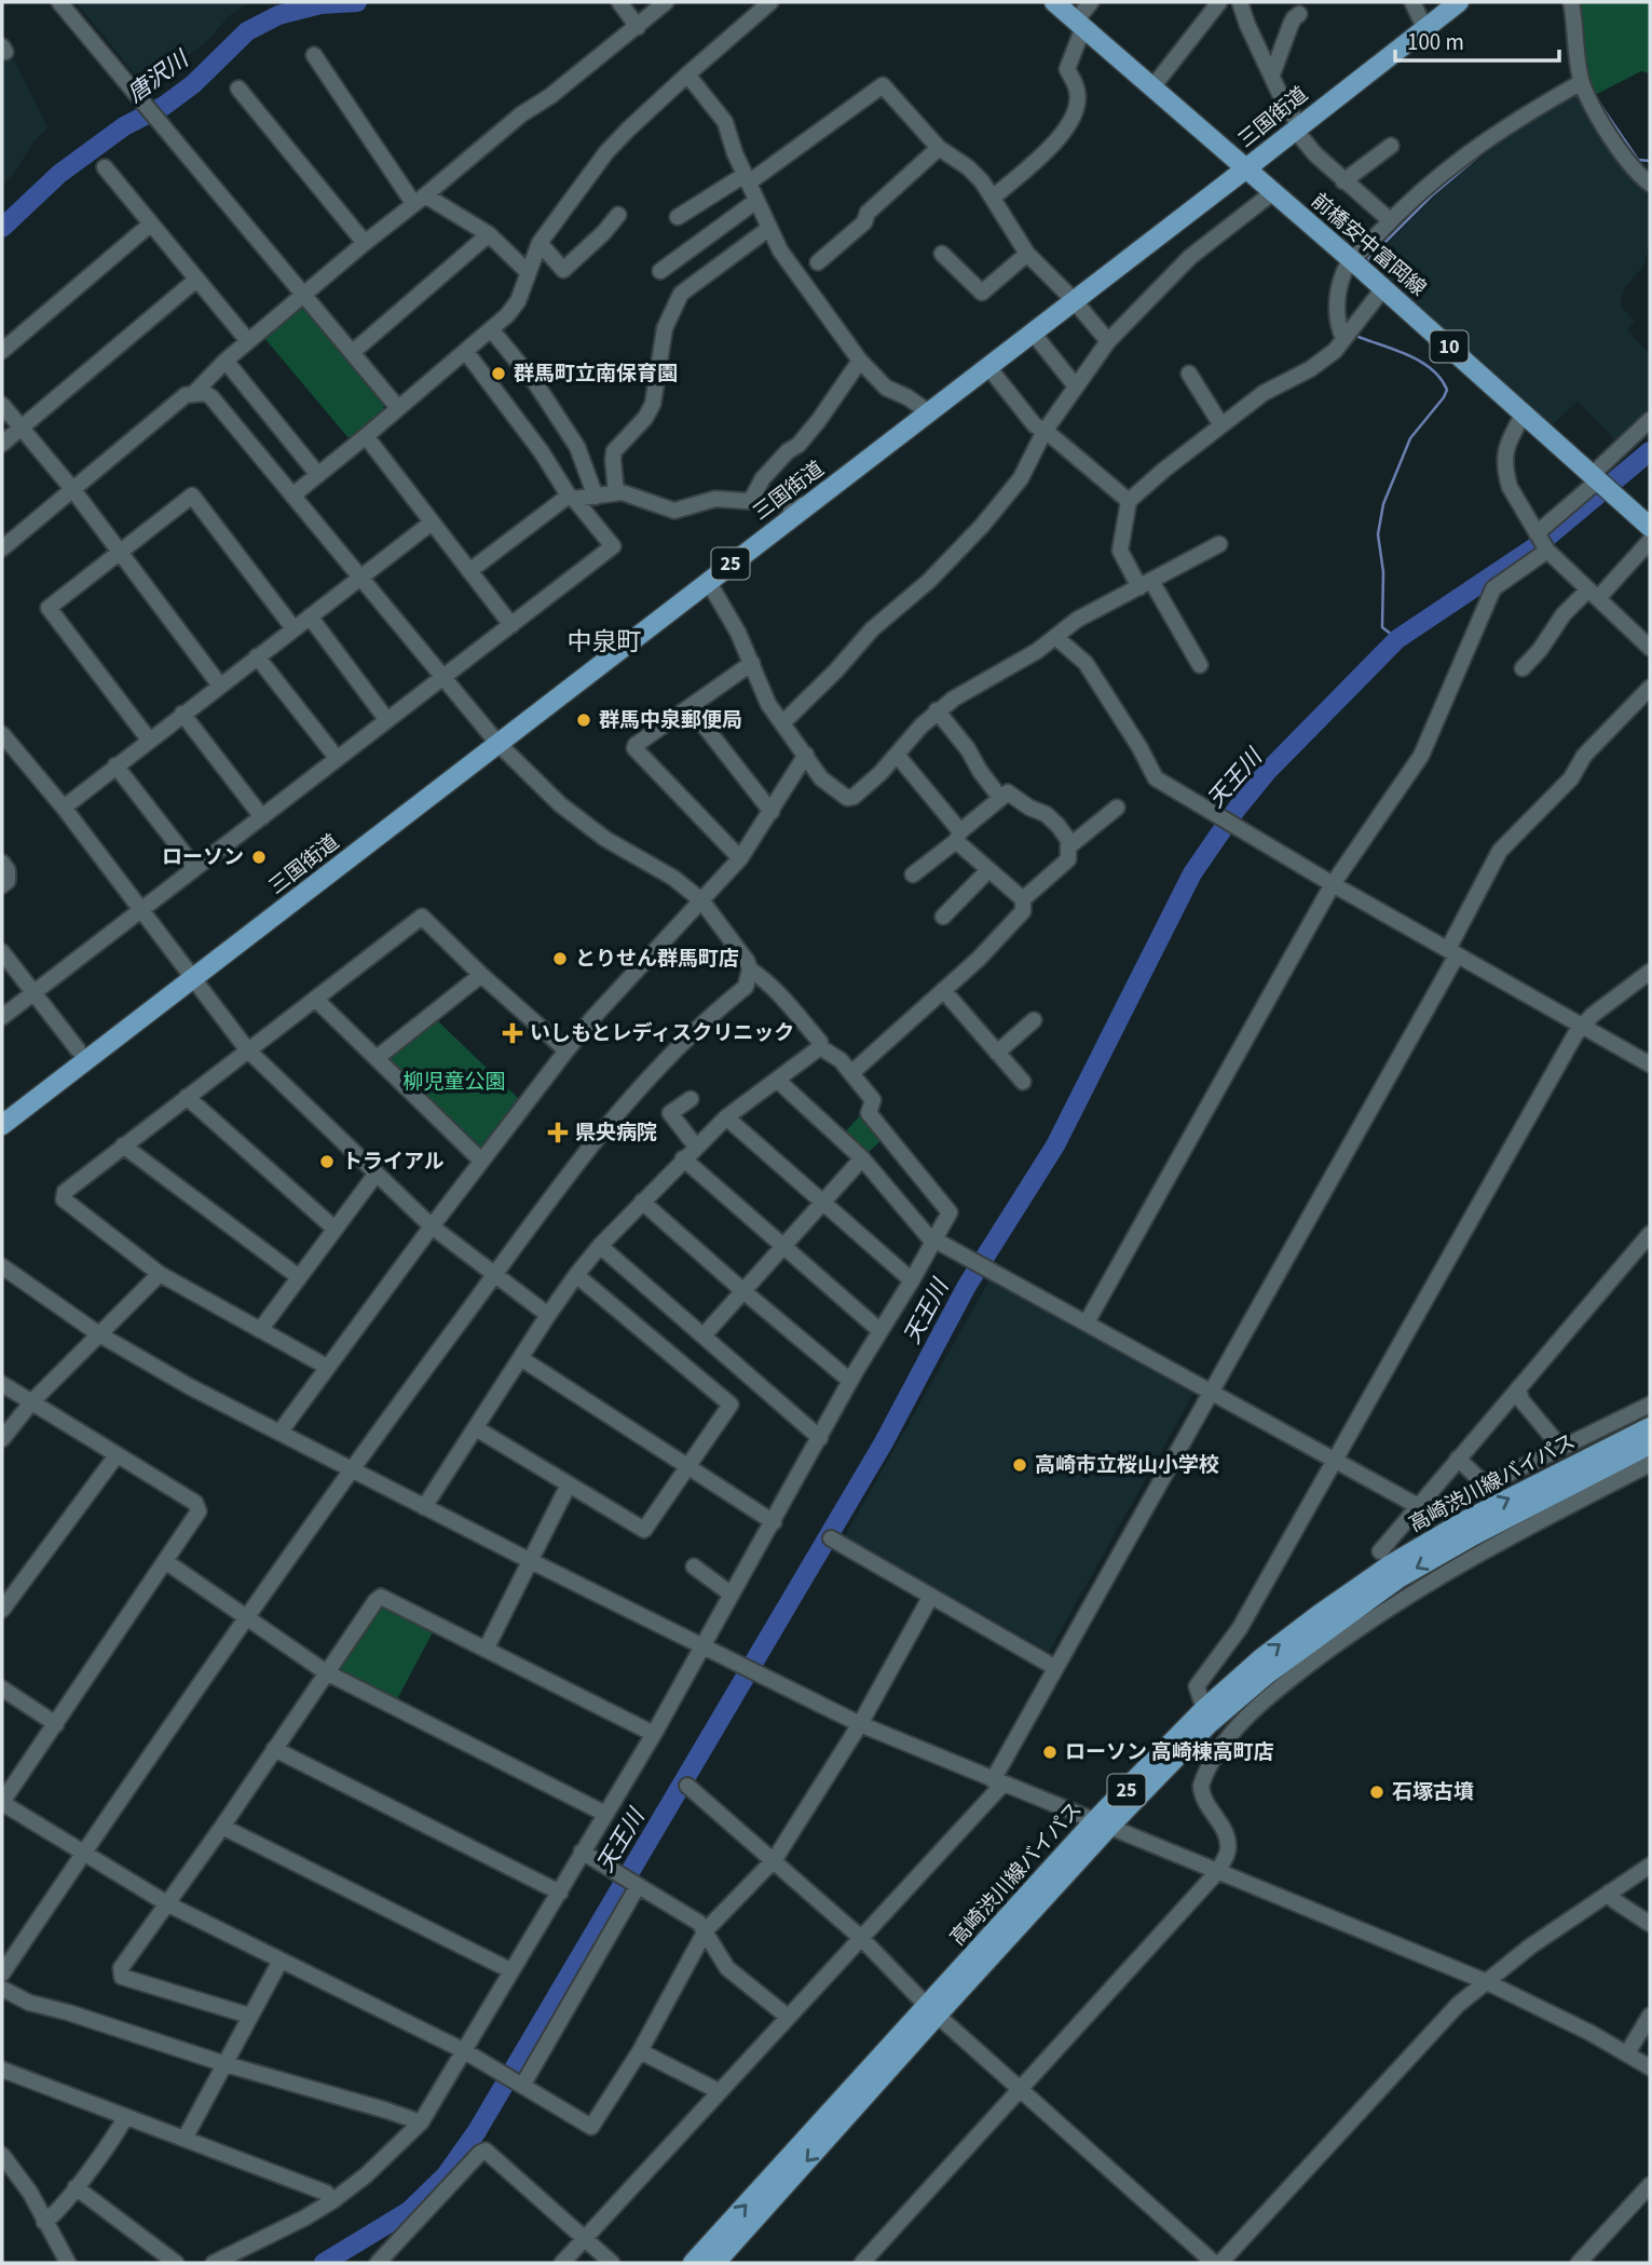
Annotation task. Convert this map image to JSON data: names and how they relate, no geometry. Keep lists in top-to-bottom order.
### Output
{
  "streets": {
    "main road": [
      "三国街道",
      "前橋安中富岡線",
      "10",
      "25",
      "高崎渋川線バイパス"
    ]
  },
  "crossings": [
    ["三国街道", "前橋安中富岡線"]
  ],
  "districts": ["中泉町"],
  "water": ["唐沢川", "天王川"],
  "parks": ["柳児童公園"],
  "places": {
    "other": [
      "群馬町立南保育園",
      "群馬中泉郵便局",
      "ローソン",
      "とりせん群馬町店",
      "トライアル",
      "高崎市立桜山小学校",
      "ローソン 高崎棟高町店",
      "石塚古墳"
    ],
    "health": ["いしもとレディスクリニック", "県央病院"]
  },
  "scale_bar": "100 m"
}
